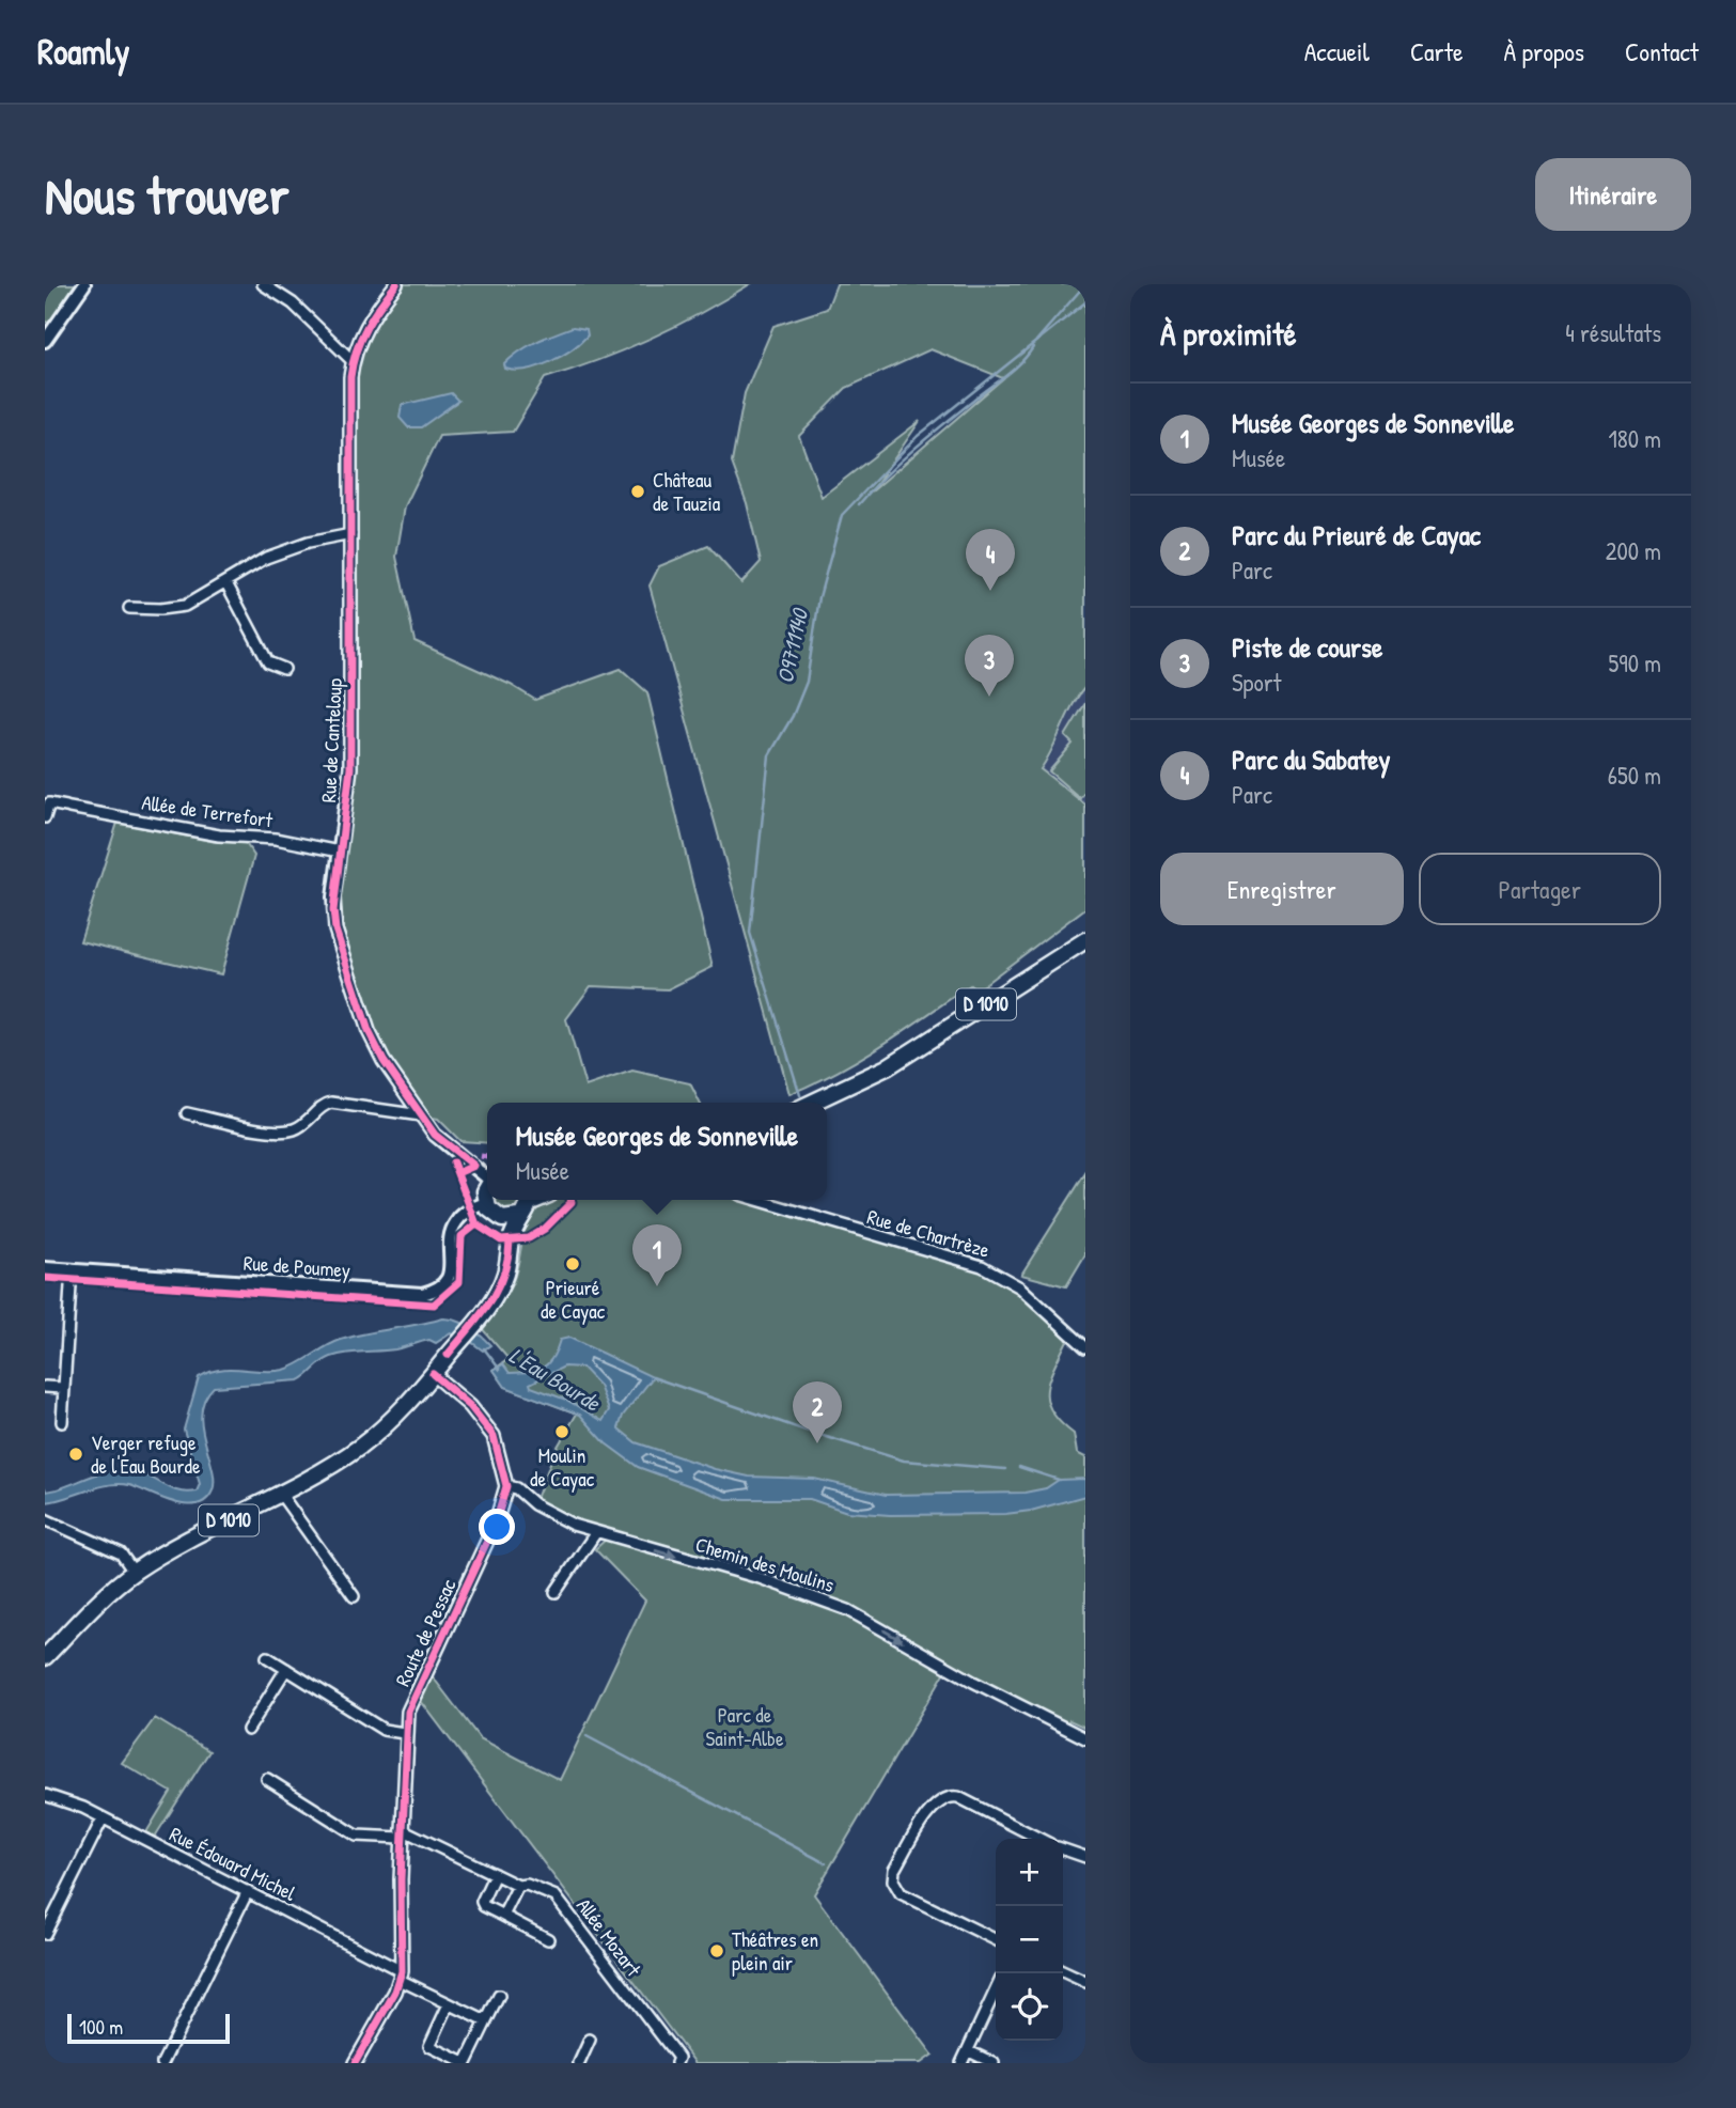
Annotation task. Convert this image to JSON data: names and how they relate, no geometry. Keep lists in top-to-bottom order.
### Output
{
  "streets": {
    "main road": ["D 1010"],
    "street": [
      "Rue de Canteloup",
      "Allée de Terrefort",
      "Rue de Chartrèze",
      "Rue de Poumey",
      "Chemin des Moulins",
      "Route de Pessac",
      "Rue Édouard Michel",
      "Allée Mozart"
    ]
  },
  "crossings": [
    ["Rue de Canteloup", "Allée de Terrefort"],
    ["Chemin des Moulins", "Route de Pessac"],
    ["Route de Pessac", "Rue Édouard Michel"],
    ["Route de Pessac", "Allée Mozart"]
  ],
  "one_way": ["Chemin des Moulins"],
  "water": ["O9711140", "L'Eau Bourde"],
  "parks": ["Parc de Saint-Albe"],
  "places": [
    "Château de Tauzia",
    "Prieuré de Cayac",
    "Moulin de Cayac",
    "Verger refuge de l'Eau Bourde",
    "Théâtres en plein air"
  ],
  "scale_bar": "100 m",
  "page": {
    "header": "Roamly",
    "nav": [
      "Accueil",
      "Carte",
      "À propos",
      "Contact"
    ],
    "buttons": [
      "Itinéraire",
      ["Enregistrer", "Partager"]
    ],
    "title": "Nous trouver",
    "heading": ["À proximité", "4 résultats"],
    "list": [
      {
        "mark": "1",
        "name": "Musée Georges de Sonneville",
        "note": "Musée",
        "value": "180 m"
      },
      {
        "mark": "2",
        "name": "Parc du Prieuré de Cayac",
        "note": "Parc",
        "value": "200 m"
      },
      {
        "mark": "3",
        "name": "Piste de course",
        "note": "Sport",
        "value": "590 m"
      },
      {
        "mark": "4",
        "name": "Parc du Sabatey",
        "note": "Parc",
        "value": "650 m"
      }
    ],
    "pins": [
      "4",
      "3",
      "1",
      "2"
    ],
    "popup": ["Musée Georges de Sonneville", "Musée"],
    "map_buttons": ["+", "−"],
    "scale": "100 m"
  }
}
